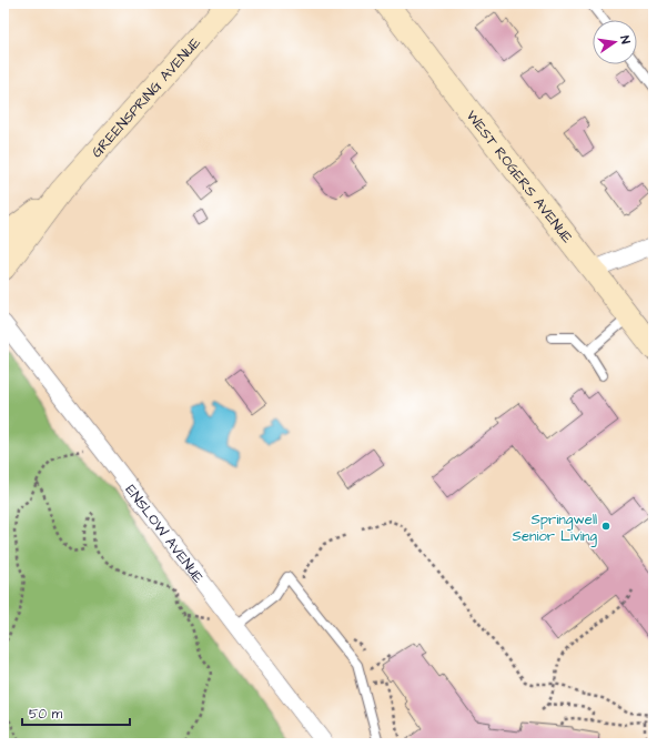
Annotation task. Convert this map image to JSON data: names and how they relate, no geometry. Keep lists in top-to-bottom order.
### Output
{
  "streets": {
    "street": ["GREENSPRING AVENUE", "WEST ROGERS AVENUE", "ENSLOW AVENUE"]
  },
  "places": ["Springwell Senior Living"],
  "scale_bar": "50 m",
  "north": "right"
}
